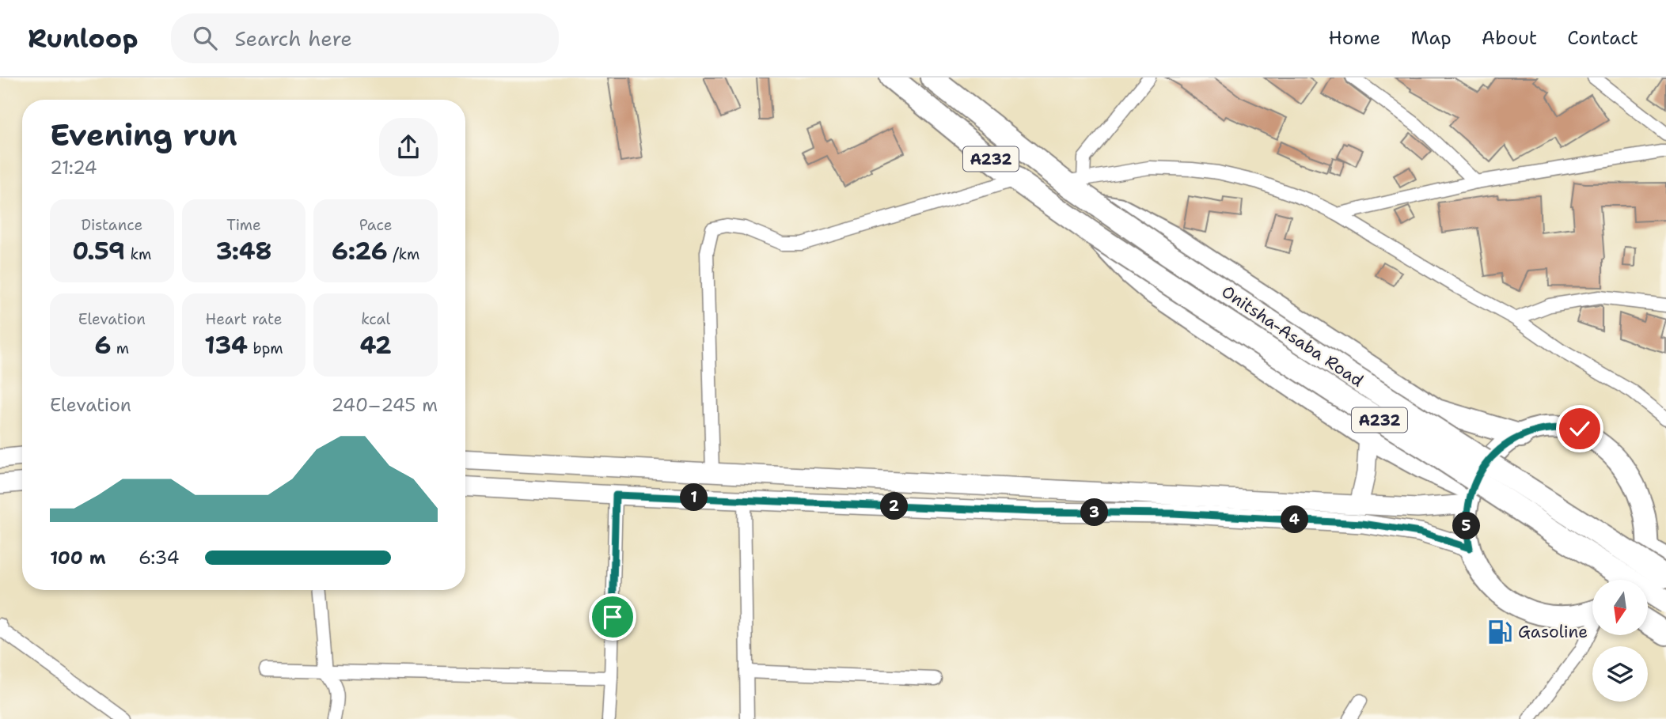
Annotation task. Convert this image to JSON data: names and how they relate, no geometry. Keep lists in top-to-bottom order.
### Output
{
  "streets": {
    "highway": ["A232", "Onitsha-Asaba Road"]
  },
  "places": {
    "fuel station": ["Gasoline"]
  },
  "north": "bottom",
  "page": {
    "header": "Runloop",
    "search": "Search here",
    "nav": [
      "Home",
      "Map",
      "About",
      "Contact"
    ],
    "heading": ["Evening run", "21:24"],
    "stats": [
      ["Distance", "0.59 km"],
      ["Time", "3:48"],
      ["Pace", "6:26 /km"],
      ["Elevation", "6 m"],
      ["Heart rate", "134 bpm"],
      ["kcal", "42"]
    ],
    "chart": ["Elevation", "240–245 m"],
    "pins": [
      "1",
      "2",
      "3",
      "4",
      "5"
    ],
    "list": [
      {
        "name": "100 m",
        "note": "6:34"
      }
    ]
  }
}
